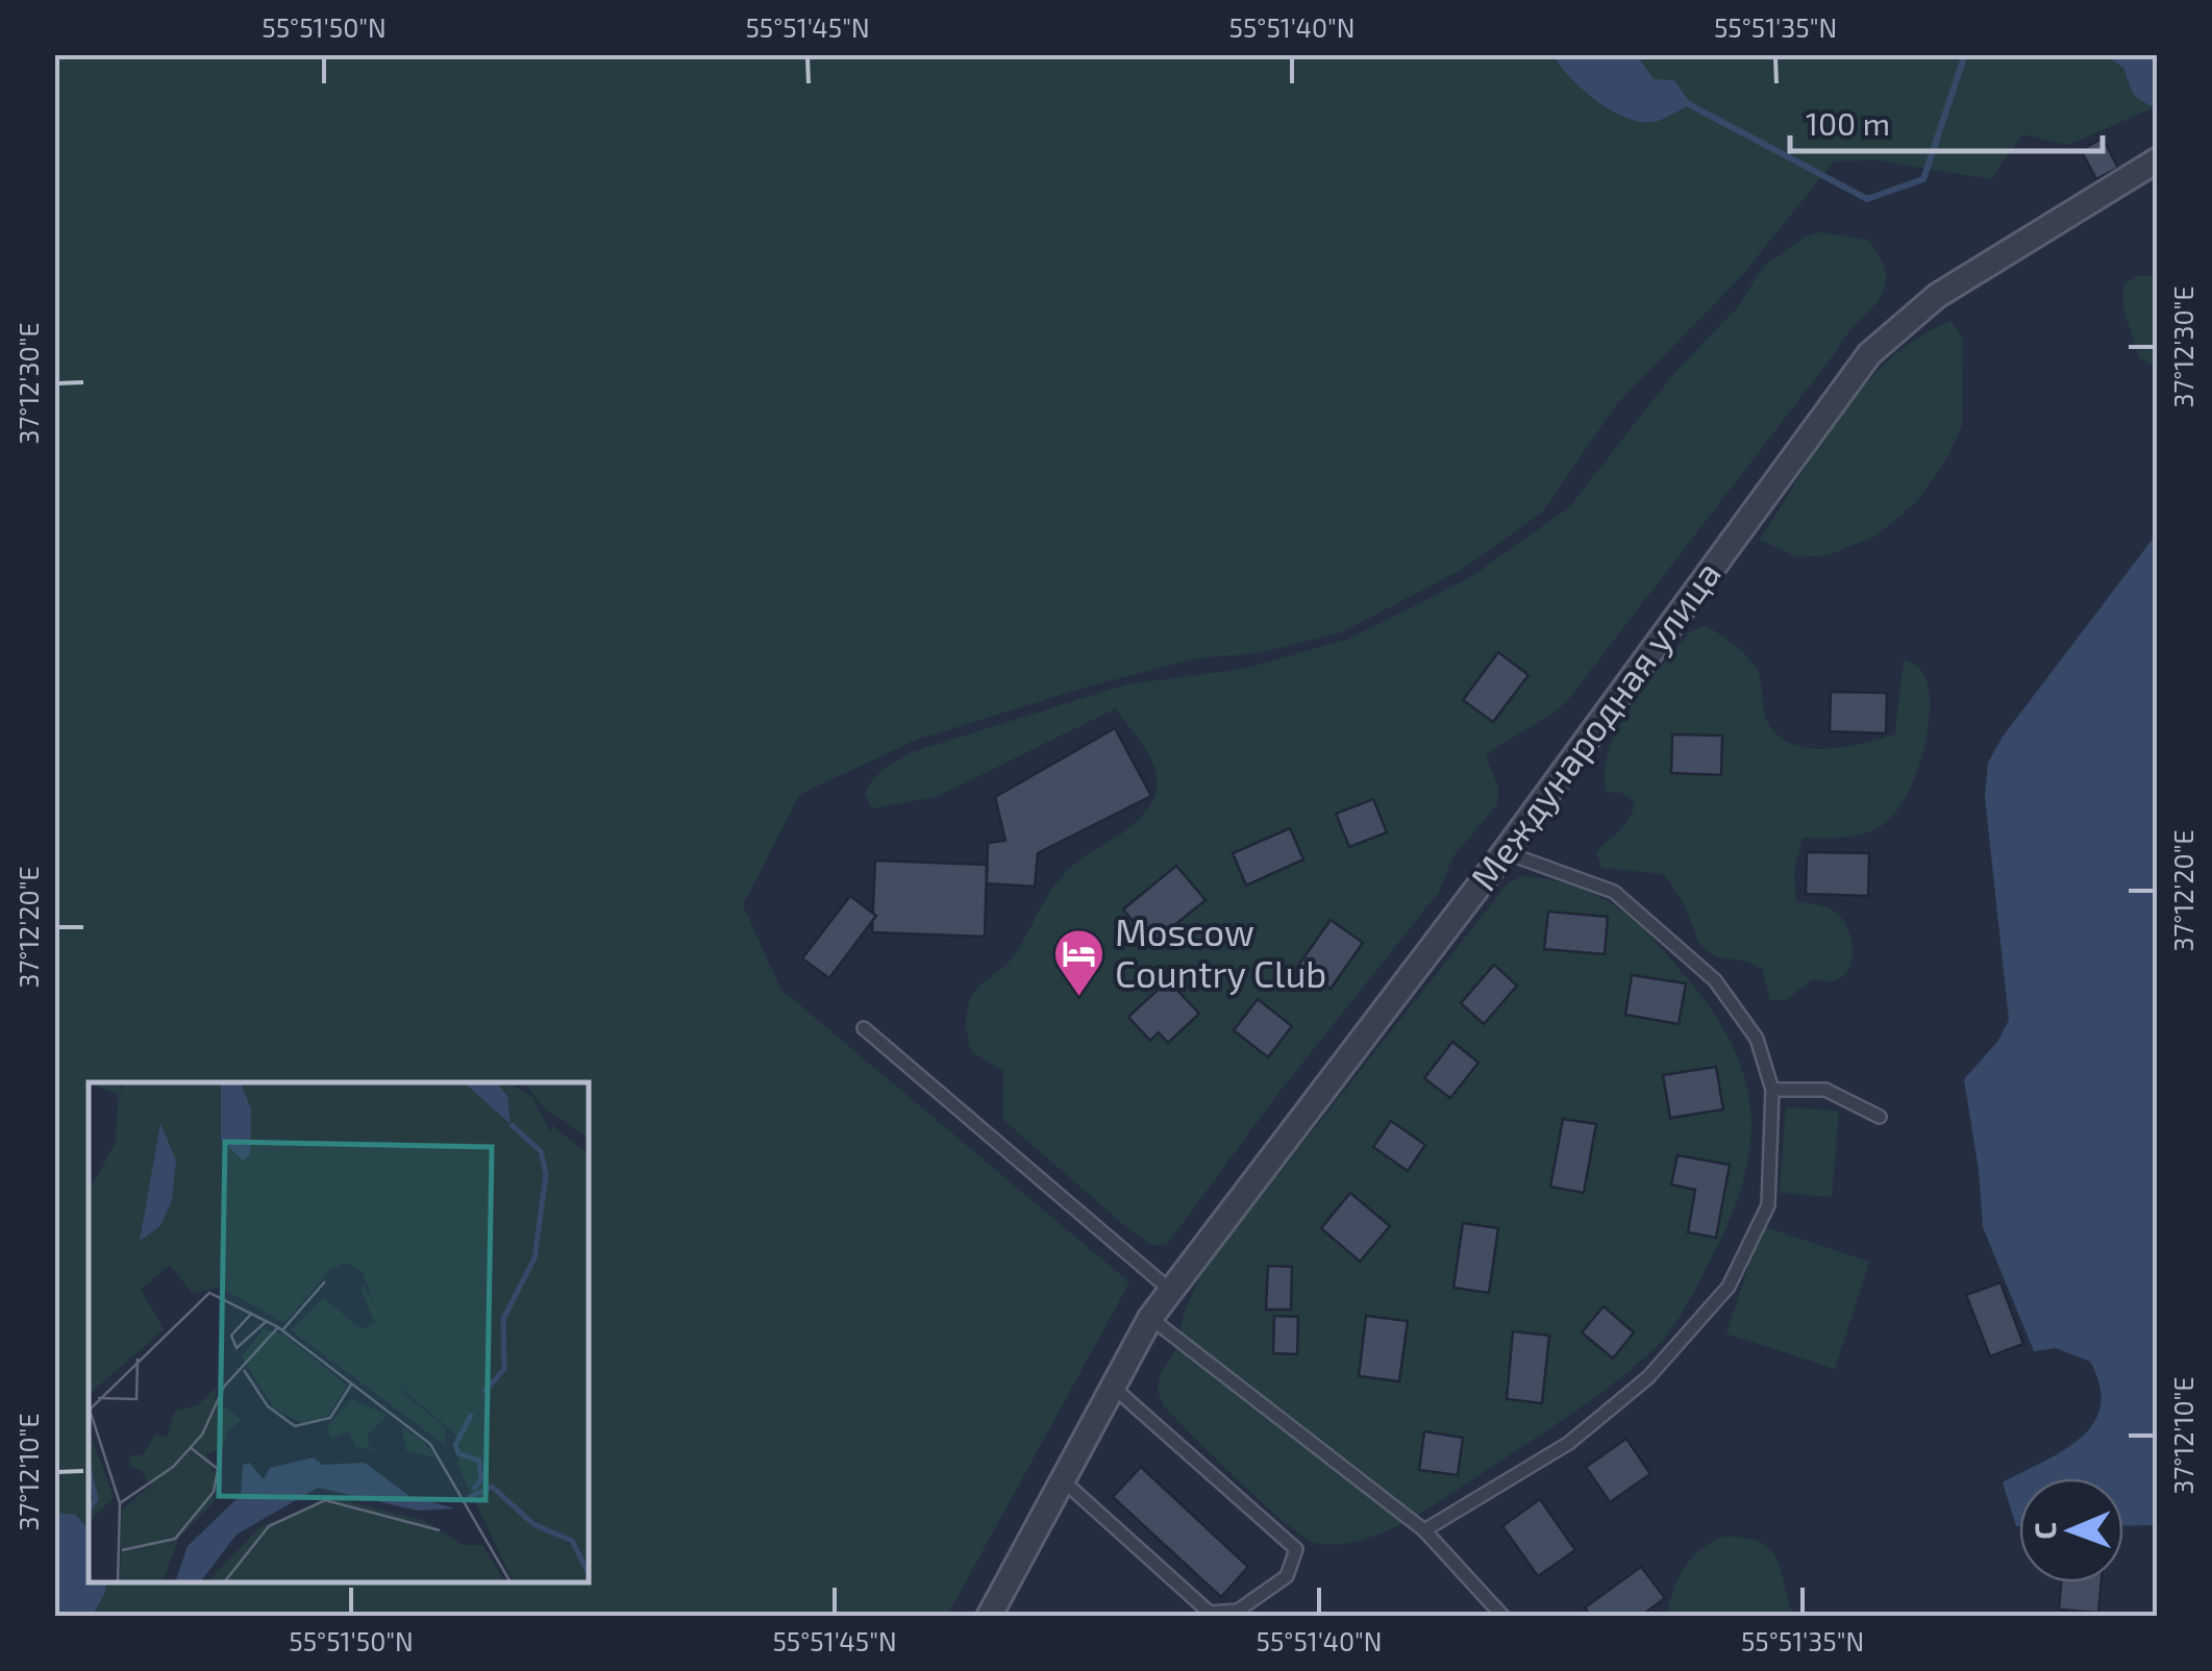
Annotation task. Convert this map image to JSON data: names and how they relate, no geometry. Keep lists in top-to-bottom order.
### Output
{
  "streets": {
    "street": ["Международная улица"]
  },
  "places": {
    "hotel": ["Moscow Country Club"]
  },
  "scale_bar": "100 m",
  "north": "left",
  "coordinates": [
    "55°51'50\"N",
    "55°51'45\"N",
    "55°51'40\"N",
    "55°51'35\"N",
    "37°12'30\"E",
    "37°12'20\"E",
    "37°12'10\"E"
  ]
}
